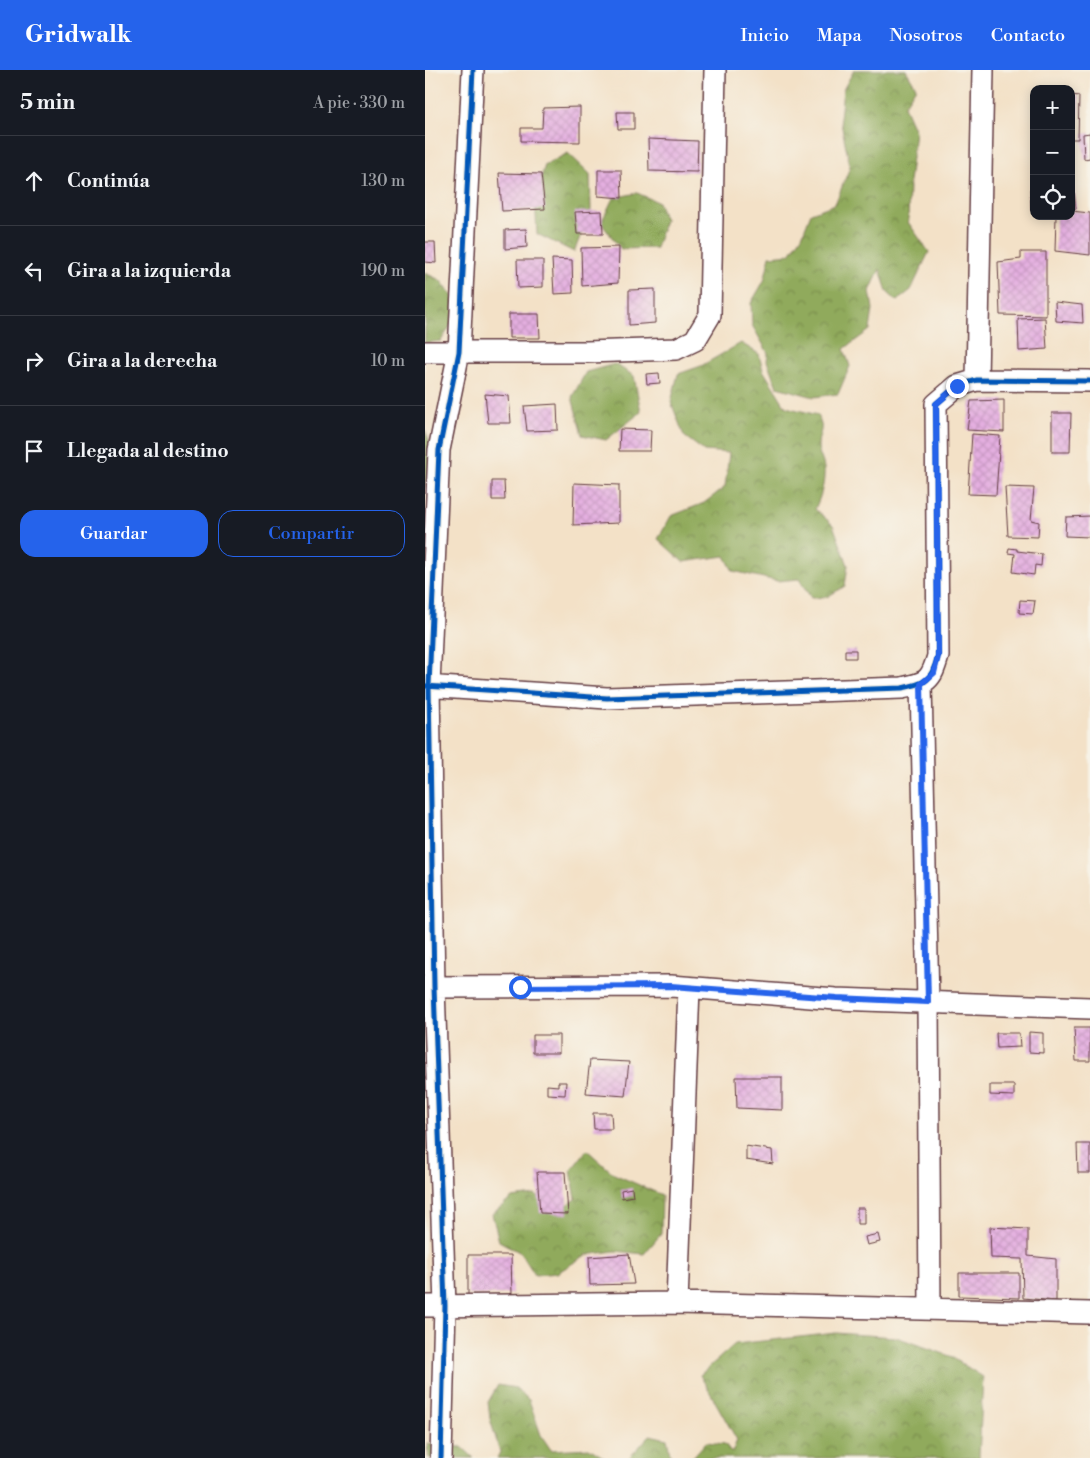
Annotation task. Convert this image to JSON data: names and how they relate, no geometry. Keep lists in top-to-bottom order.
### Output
{
  "page": {
    "header": "Gridwalk",
    "nav": [
      "Inicio",
      "Mapa",
      "Nosotros",
      "Contacto"
    ],
    "heading": ["5 min", "A pie · 330 m"],
    "map_buttons": ["+", "−"],
    "list": [
      ["Continúa", "130 m"],
      ["Gira a la izquierda", "190 m"],
      ["Gira a la derecha", "10 m"],
      "Llegada al destino"
    ],
    "buttons": ["Guardar", "Compartir"]
  }
}
